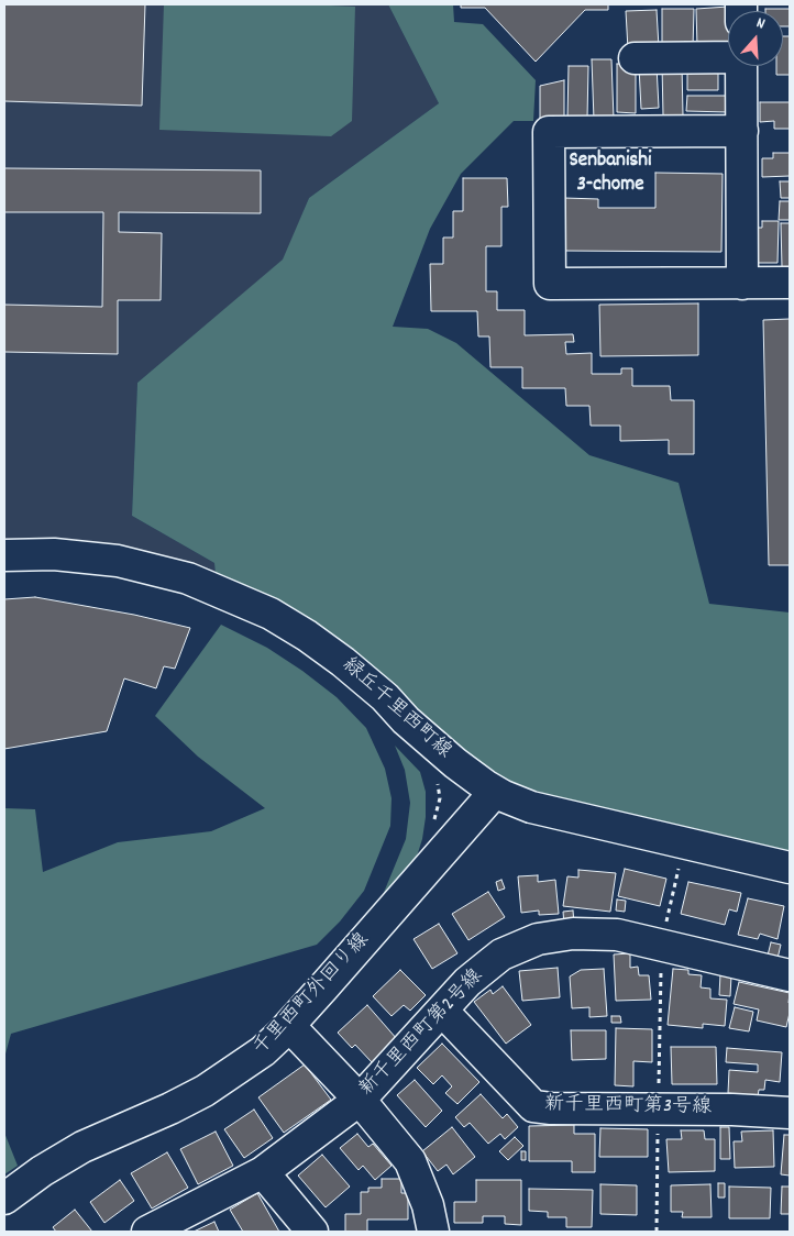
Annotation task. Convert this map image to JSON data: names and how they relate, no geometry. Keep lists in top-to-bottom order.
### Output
{
  "streets": {
    "street": [
      "緑丘千里西町線",
      "千里西町外回り線",
      "新千里西町第2号線",
      "新千里西町第3号線"
    ]
  },
  "crossings": [
    ["緑丘千里西町線", "千里西町外回り線"],
    ["新千里西町第2号線", "新千里西町第3号線"]
  ],
  "districts": ["Senbanishi 3-chome"],
  "north": "top"
}
